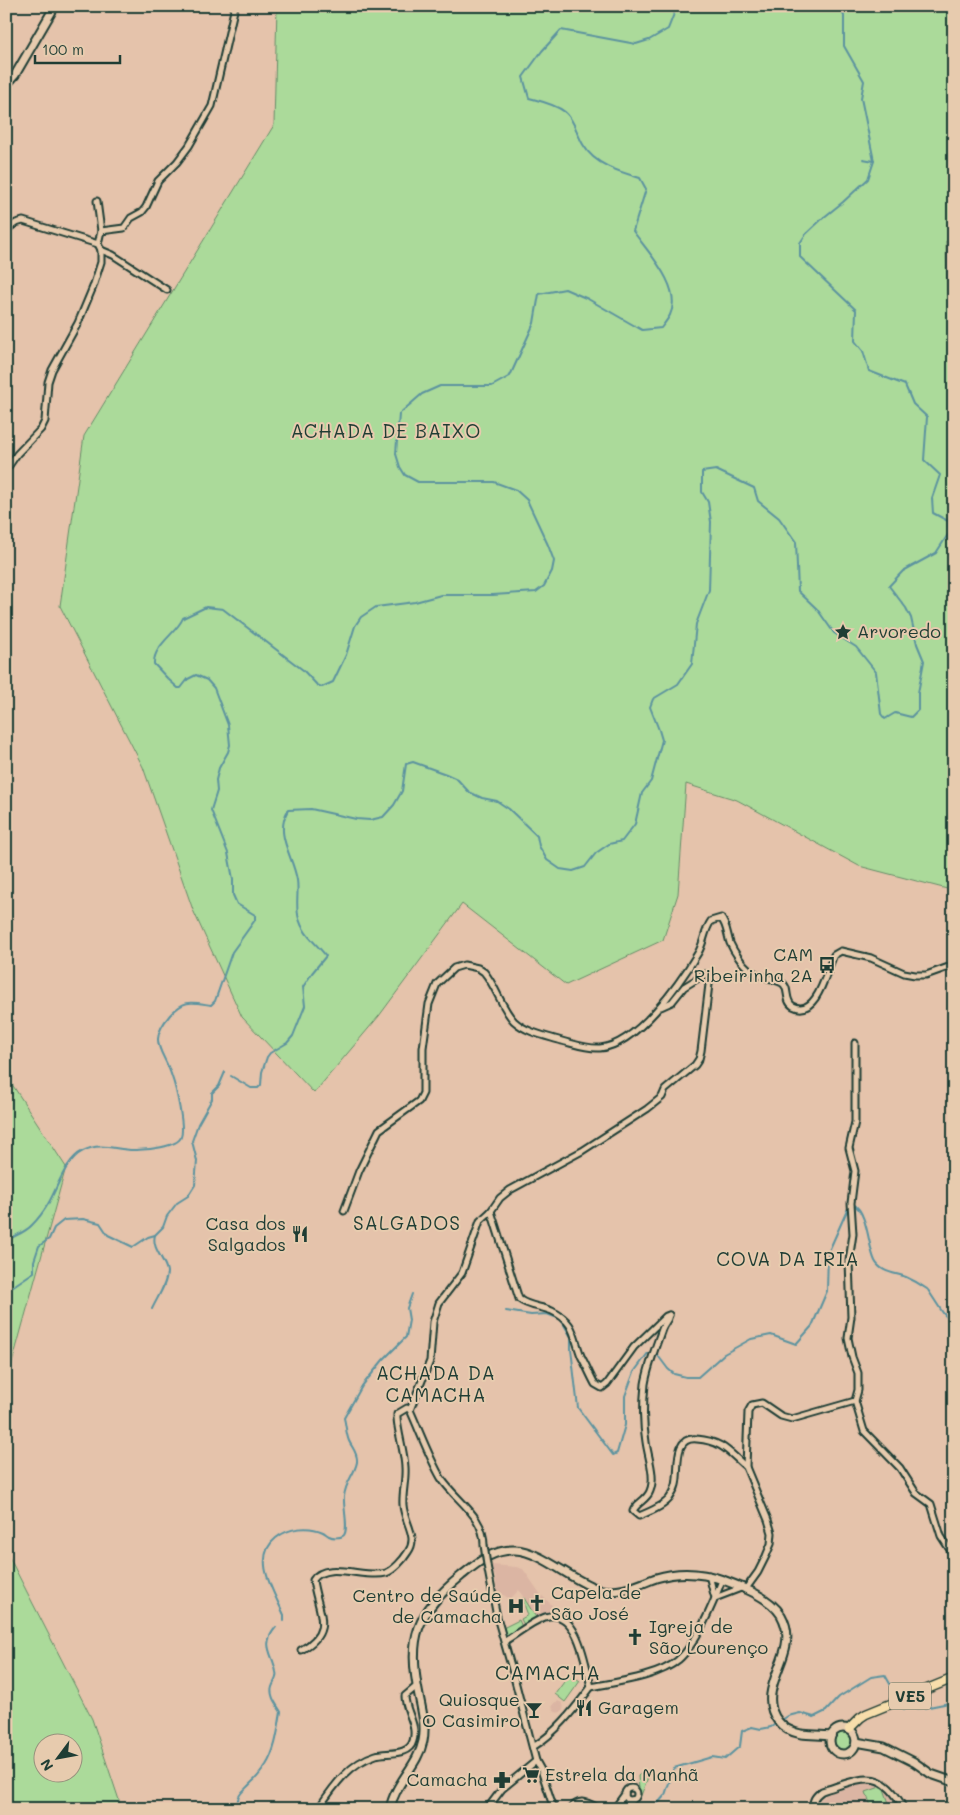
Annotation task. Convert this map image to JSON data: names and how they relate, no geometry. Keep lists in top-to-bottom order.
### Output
{
  "streets": {
    "main road": ["VE5"]
  },
  "districts": [
    "ACHADA DE BAIXO",
    "SALGADOS",
    "COVA DA IRIA",
    "ACHADA DA CAMACHA",
    "CAMACHA"
  ],
  "places": {
    "place": ["Arvoredo"],
    "bus stop": ["CAM Ribeirinha 2A"],
    "restaurant": ["Casa dos Salgados", "Garagem"],
    "church": ["Capela de São José", "Igreja de São Lourenço"],
    "hospital": ["Centro de Saúde de Camacha"],
    "bar": ["Quiosque O Casimiro"],
    "supermarket": ["Estrela da Manhã"],
    "pharmacy": ["Camacha"]
  },
  "scale_bar": "100 m",
  "north": "bottom left"
}
